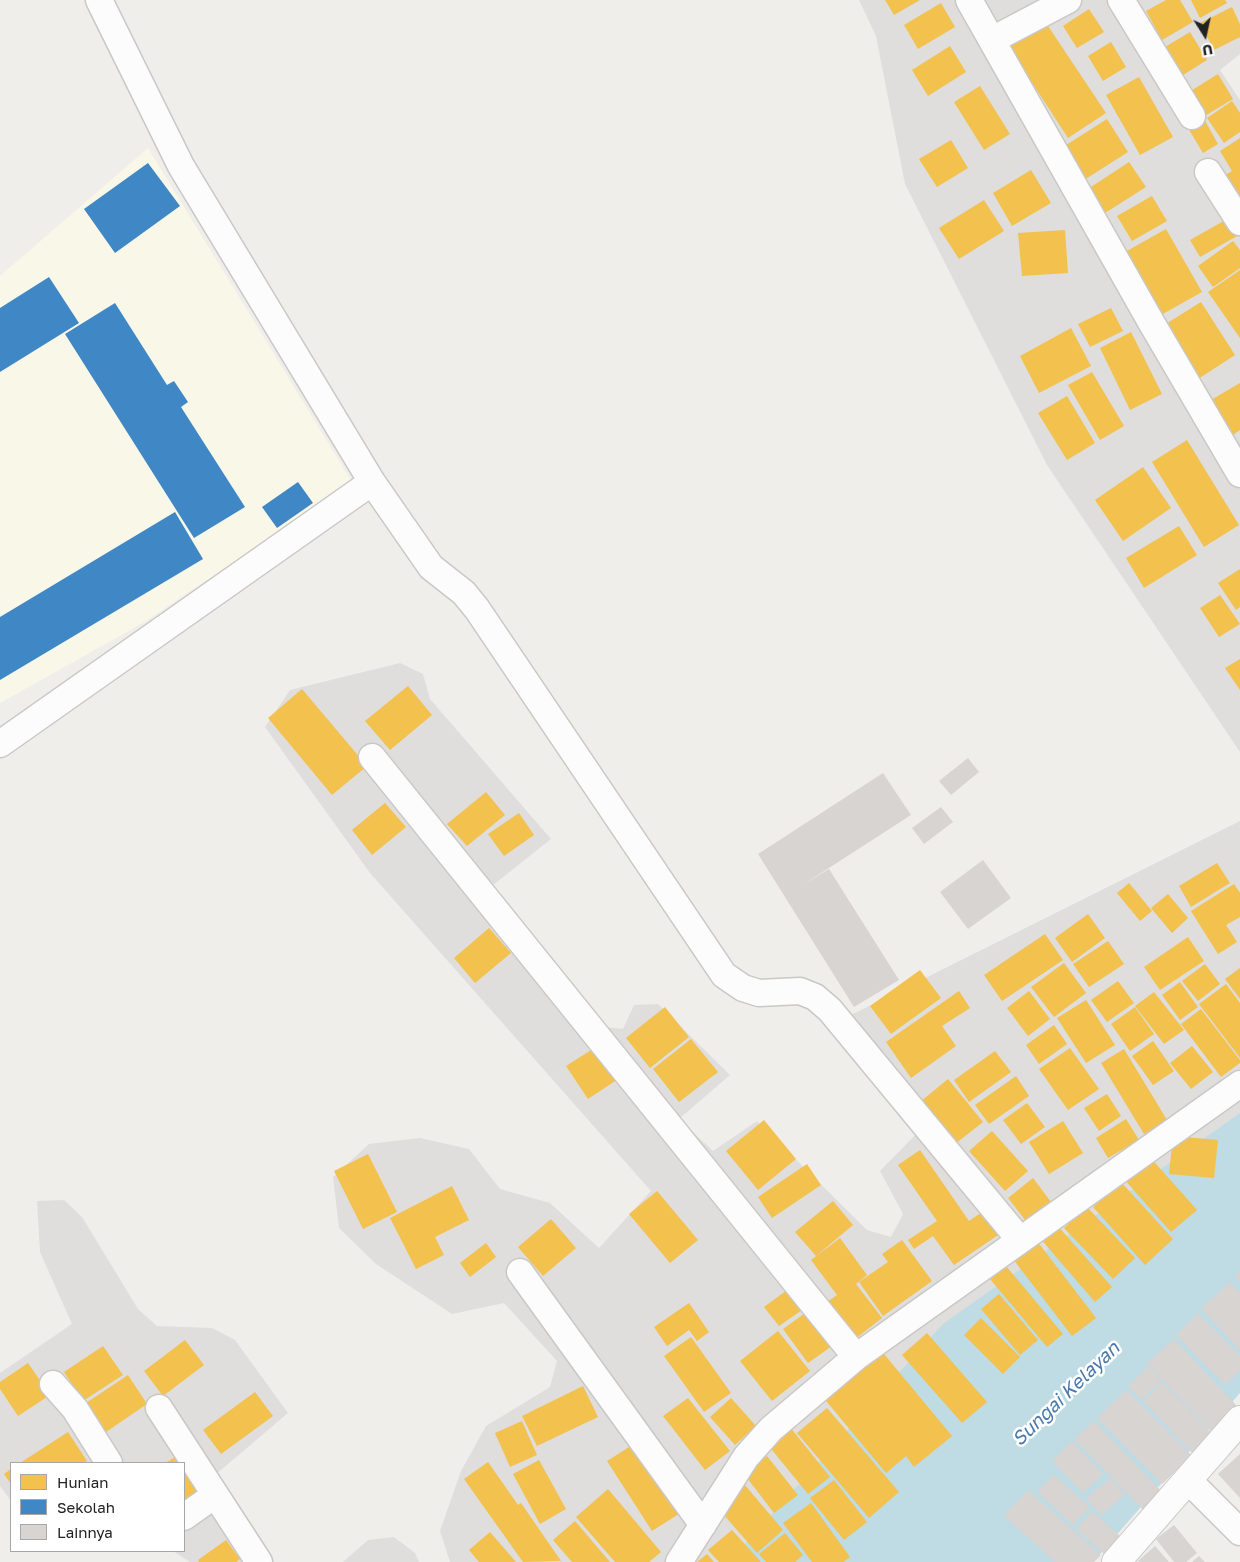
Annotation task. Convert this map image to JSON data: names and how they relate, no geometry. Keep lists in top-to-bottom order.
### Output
{
  "water": ["Sungai Kelayan"],
  "legend": ["Hunian", "Sekolah", "Lainnya"],
  "north": "bottom"
}
